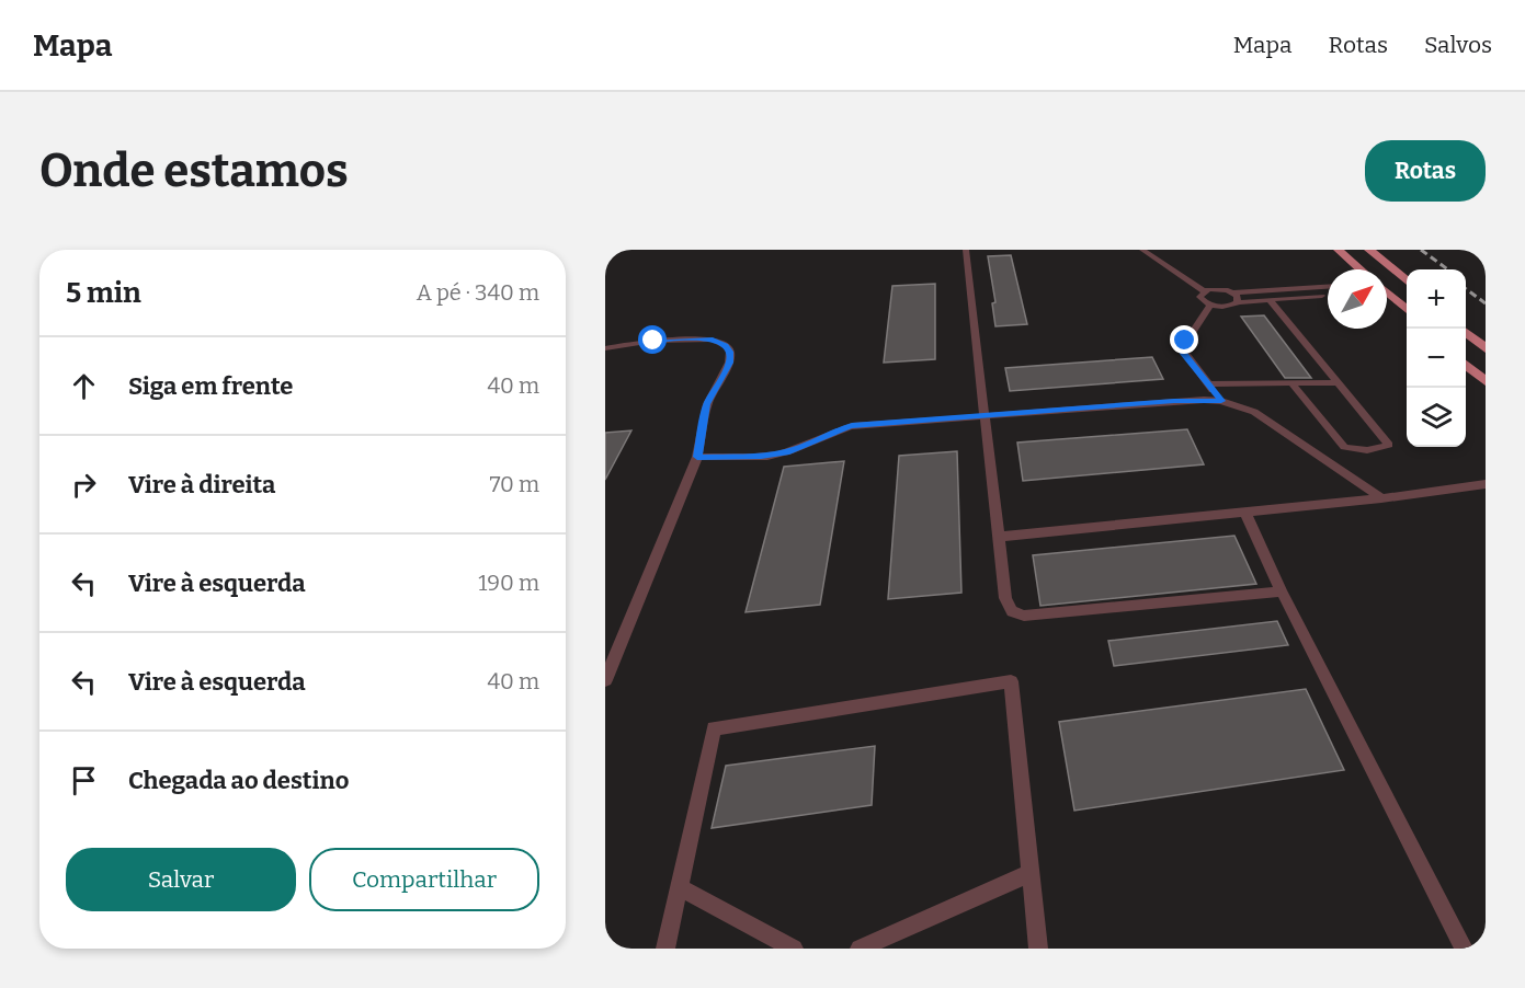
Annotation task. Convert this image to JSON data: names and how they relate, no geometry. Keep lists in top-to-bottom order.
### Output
{
  "north": "top right",
  "page": {
    "header": "Mapa",
    "nav": ["Mapa", "Rotas", "Salvos"],
    "buttons": [
      "Rotas",
      ["Salvar", "Compartilhar"]
    ],
    "title": "Onde estamos",
    "heading": ["5 min", "A pé · 340 m"],
    "map_buttons": ["+", "−"],
    "list": [
      ["Siga em frente", "40 m"],
      ["Vire à direita", "70 m"],
      ["Vire à esquerda", "190 m"],
      ["Vire à esquerda", "40 m"],
      "Chegada ao destino"
    ]
  }
}
